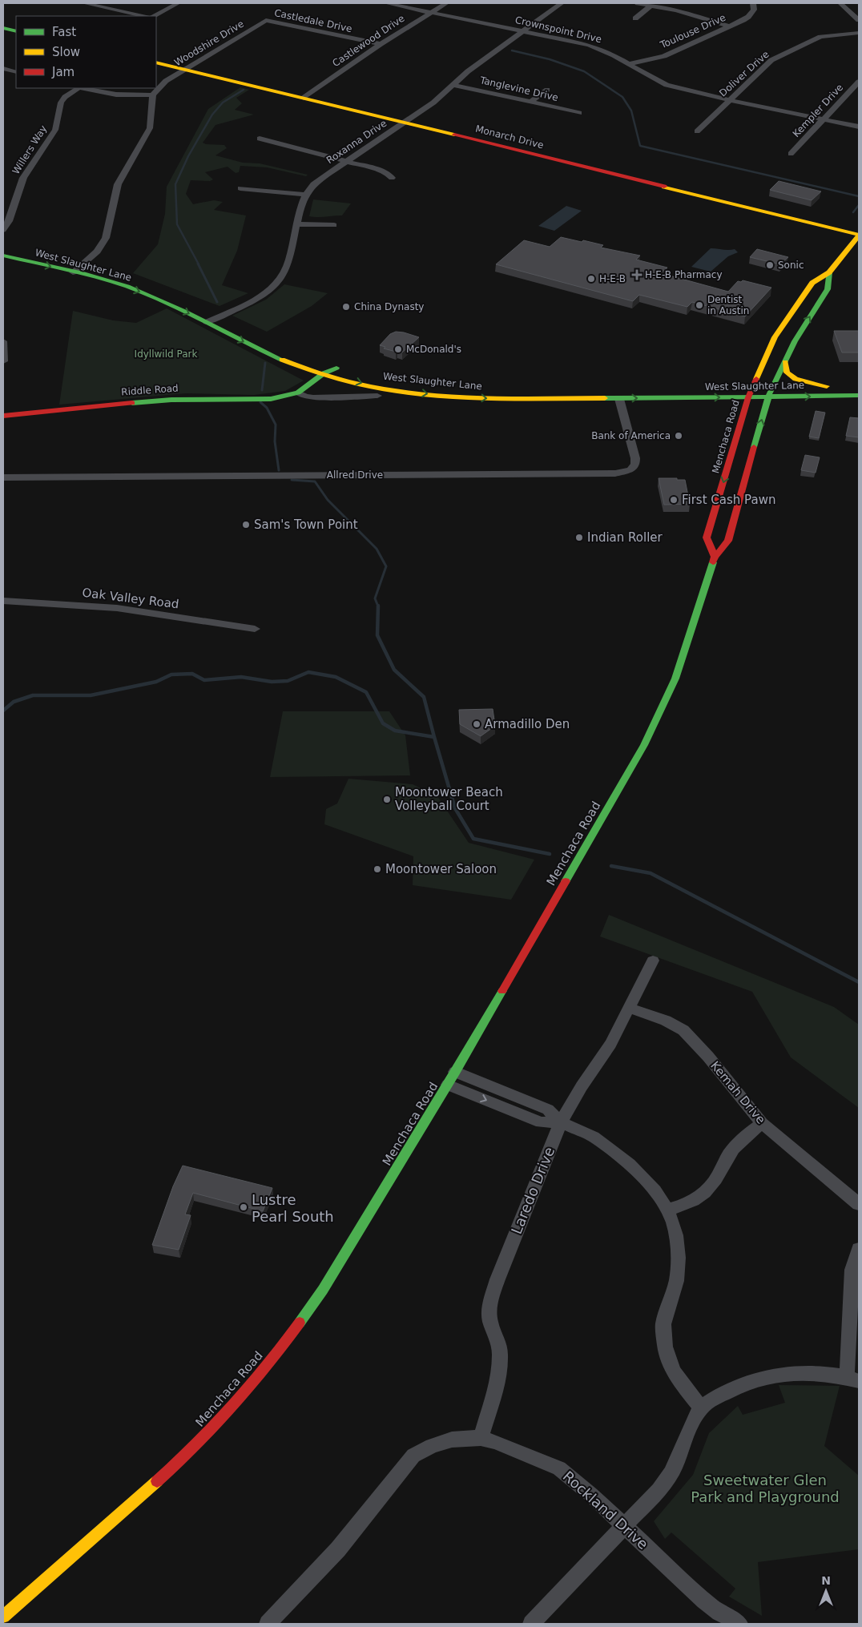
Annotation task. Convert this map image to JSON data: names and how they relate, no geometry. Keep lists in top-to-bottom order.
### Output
{
  "streets": {
    "main road": [
      "Monarch Drive",
      "West Slaughter Lane",
      "Riddle Road",
      "Menchaca Road"
    ],
    "street": [
      "Castledale Drive",
      "Crownspoint Drive",
      "Toulouse Drive",
      "Castlewood Drive",
      "Woodshire Drive",
      "Doliver Drive",
      "Tanglevine Drive",
      "Kempler Drive",
      "Roxanna Drive",
      "Willers Way",
      "Allred Drive",
      "Oak Valley Road",
      "Kemah Drive",
      "Laredo Drive",
      "Rockland Drive"
    ]
  },
  "crossings": [
    ["Castledale Drive", "Castlewood Drive"],
    ["Castledale Drive", "Woodshire Drive"],
    ["Crownspoint Drive", "Toulouse Drive"],
    ["Crownspoint Drive", "Castlewood Drive"],
    ["Crownspoint Drive", "Doliver Drive"],
    ["Crownspoint Drive", "Kempler Drive"],
    ["Crownspoint Drive", "Roxanna Drive"],
    ["Castlewood Drive", "Monarch Drive"],
    ["Woodshire Drive", "Monarch Drive"],
    ["Tanglevine Drive", "Roxanna Drive"],
    ["Monarch Drive", "Roxanna Drive"],
    ["Monarch Drive", "Menchaca Road"],
    ["Roxanna Drive", "West Slaughter Lane"],
    ["West Slaughter Lane", "Riddle Road"],
    ["West Slaughter Lane", "Menchaca Road"],
    ["West Slaughter Lane", "Allred Drive"],
    ["Kemah Drive", "Laredo Drive"],
    ["Laredo Drive", "Rockland Drive"]
  ],
  "parks": ["Idyllwild Park", "Sweetwater Glen Park and Playground"],
  "places": {
    "other": [
      "Sonic",
      "H-E-B",
      "Dentist in Austin",
      "China Dynasty",
      "McDonald's",
      "Bank of America",
      "First Cash Pawn",
      "Sam's Town Point",
      "Indian Roller",
      "Armadillo Den",
      "Moontower Beach Volleyball Court",
      "Moontower Saloon",
      "Lustre Pearl South"
    ],
    "health": ["H-E-B Pharmacy"]
  },
  "legend": ["Fast", "Slow", "Jam"],
  "north": "top"
}
